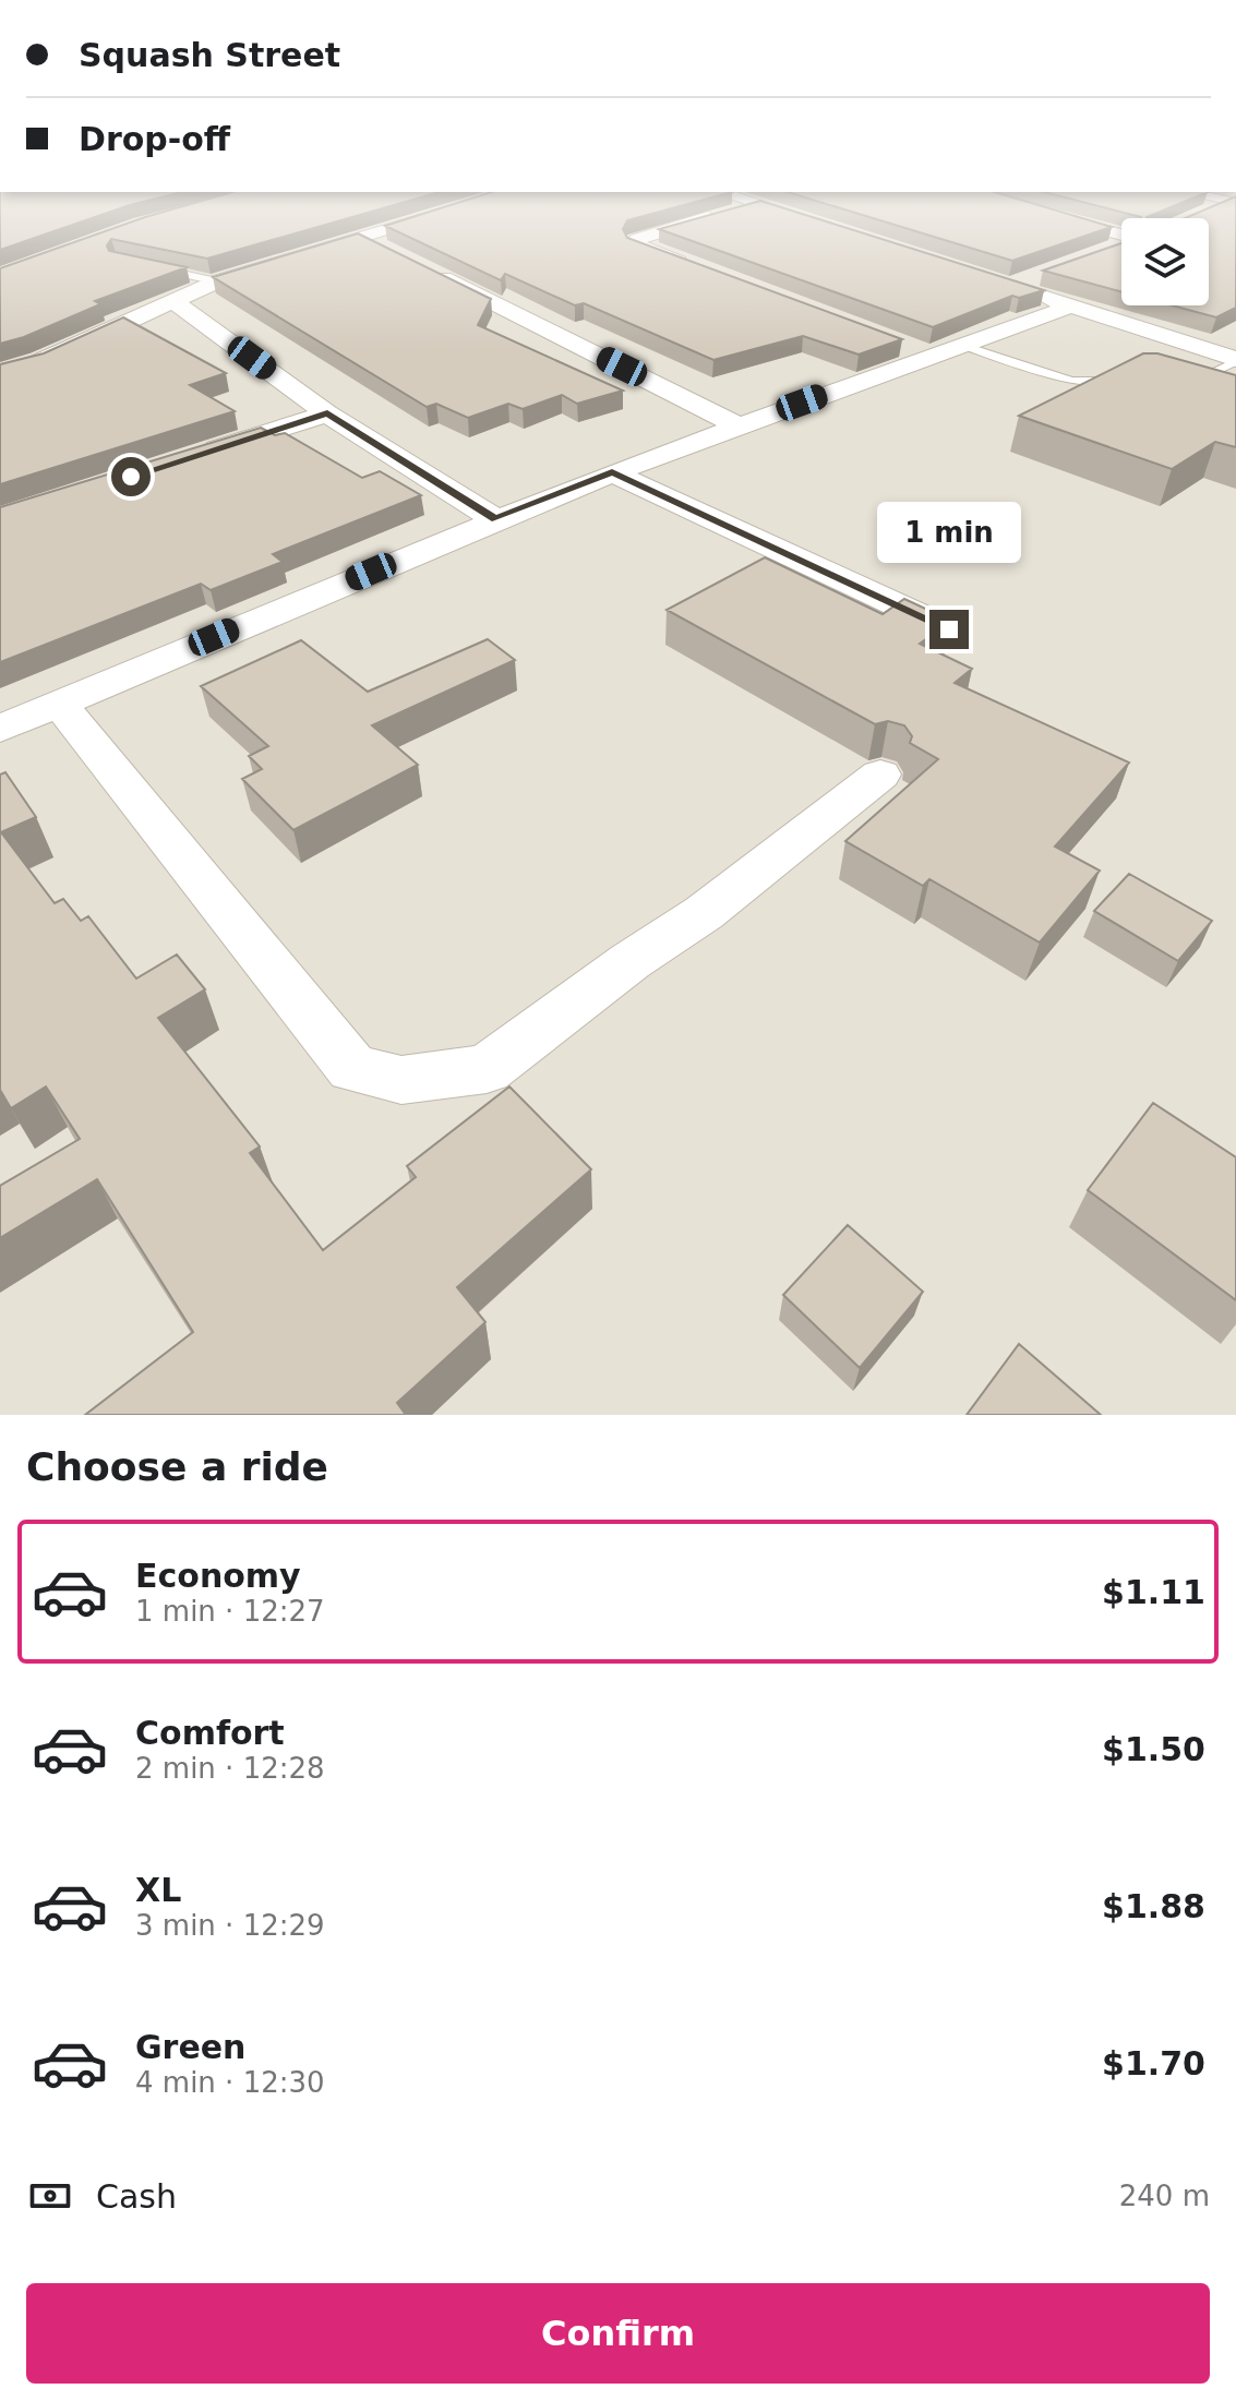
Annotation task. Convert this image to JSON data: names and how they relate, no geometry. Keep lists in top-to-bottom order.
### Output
{
  "page": {
    "banner": ["Squash Street", "Drop-off"],
    "bubble": "1 min",
    "heading": "Choose a ride",
    "list": [
      {
        "name": "Economy",
        "note": "1 min · 12:27",
        "value": "$1.11"
      },
      {
        "name": "Comfort",
        "note": "2 min · 12:28",
        "value": "$1.50"
      },
      {
        "name": "XL",
        "note": "3 min · 12:29",
        "value": "$1.88"
      },
      {
        "name": "Green",
        "note": "4 min · 12:30",
        "value": "$1.70"
      }
    ],
    "pay": ["Cash", "240 m"],
    "buttons": "Confirm"
  }
}
